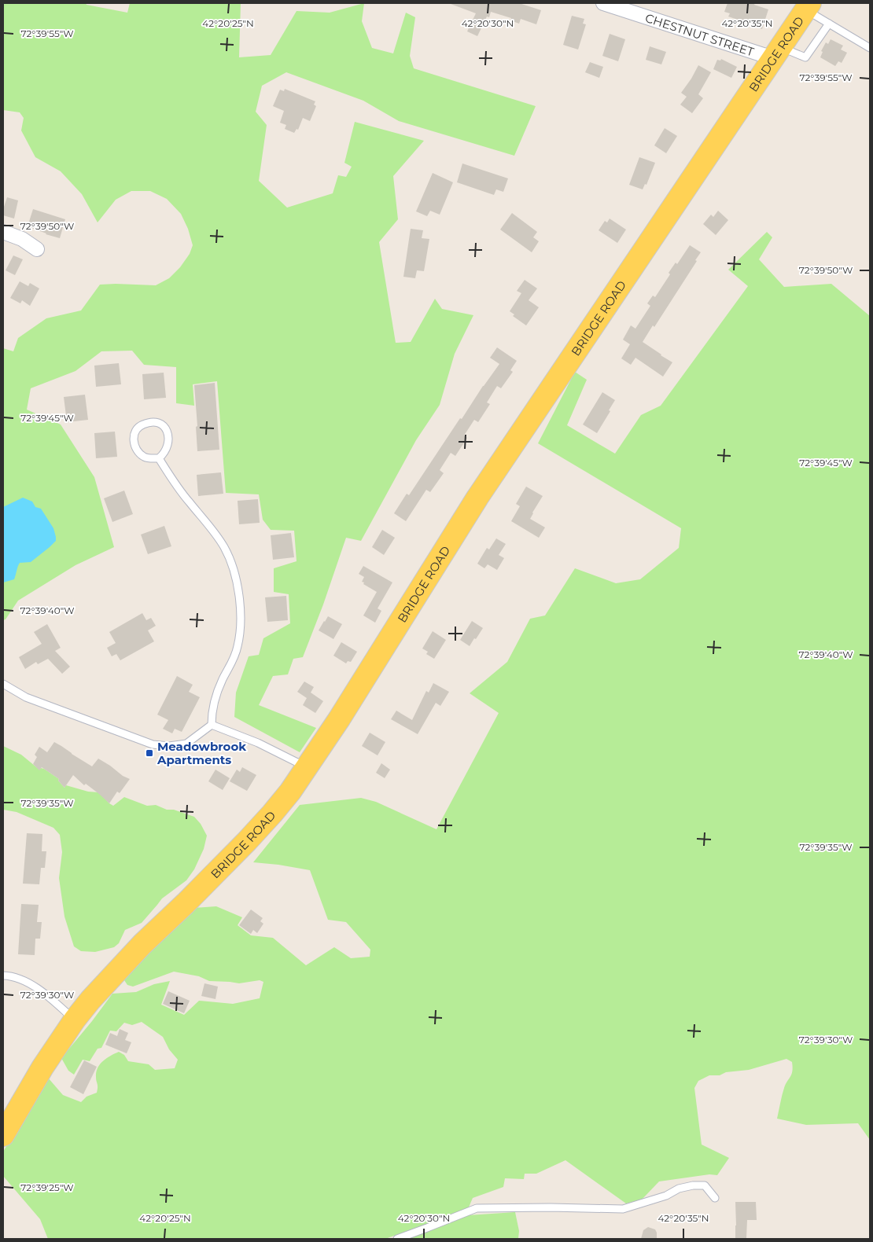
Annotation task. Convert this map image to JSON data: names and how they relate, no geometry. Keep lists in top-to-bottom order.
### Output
{
  "streets": {
    "main road": ["BRIDGE ROAD"],
    "street": ["CHESTNUT STREET"]
  },
  "crossings": [
    ["CHESTNUT STREET", "BRIDGE ROAD"]
  ],
  "places": {
    "transit": ["Meadowbrook Apartments"]
  },
  "coordinates": [
    "42°20'25\"N",
    "42°20'30\"N",
    "42°20'35\"N",
    "72°39'55\"W",
    "72°39'50\"W",
    "72°39'45\"W",
    "72°39'40\"W",
    "72°39'35\"W",
    "72°39'30\"W",
    "72°39'25\"W"
  ]
}
